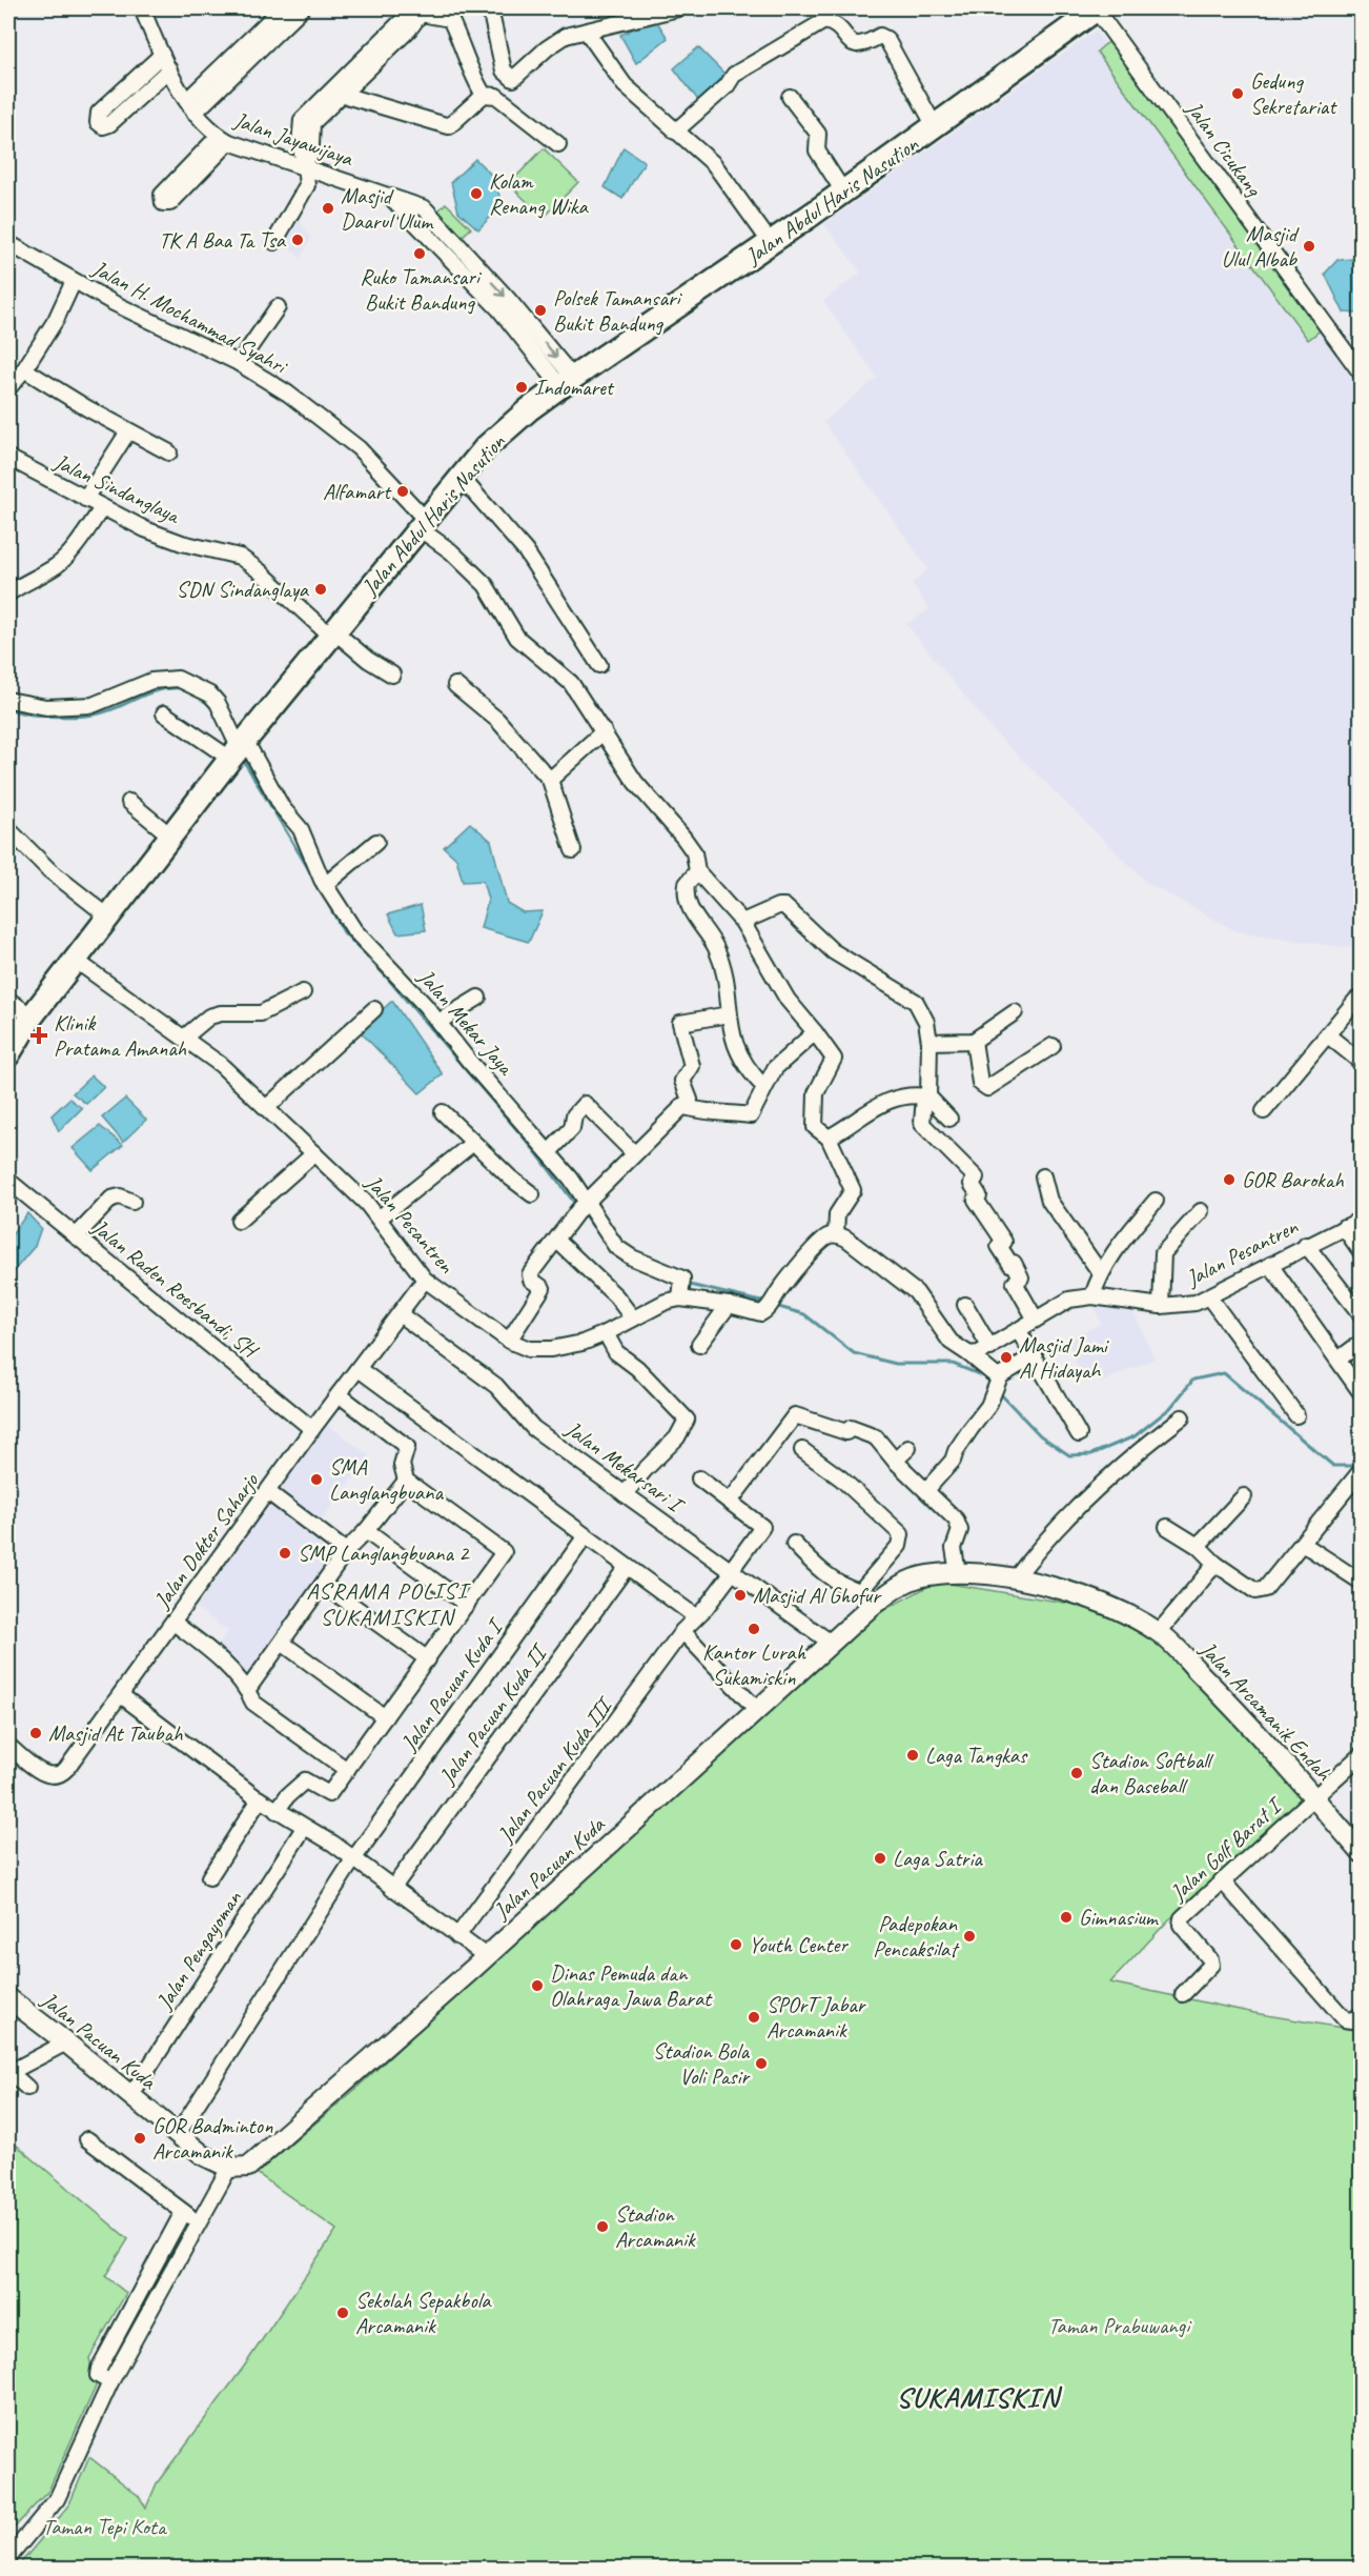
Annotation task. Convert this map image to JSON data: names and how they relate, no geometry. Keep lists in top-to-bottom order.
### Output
{
  "streets": {
    "highway": ["Jalan Abdul Haris Nasution"],
    "main road": ["Jalan Arcamanik Endah", "Jalan Pacuan Kuda"],
    "street": [
      "Jalan Jayawijaya",
      "Jalan Cicukang",
      "Jalan H. Mochammad Syahri",
      "Jalan Sindanglaya",
      "Jalan Mekar Jaya",
      "Jalan Pesantren",
      "Jalan Raden Roesbandi, SH",
      "Jalan Mekarsari I",
      "Jalan Dokter Saharjo",
      "Jalan Pacuan Kuda I",
      "Jalan Pacuan Kuda II",
      "Jalan Pacuan Kuda III",
      "Jalan Golf Barat I",
      "Jalan Pengayoman"
    ]
  },
  "crossings": [
    ["Jalan Jayawijaya", "Jalan Abdul Haris Nasution"],
    ["Jalan Cicukang", "Jalan Abdul Haris Nasution"],
    ["Jalan Abdul Haris Nasution", "Jalan H. Mochammad Syahri"],
    ["Jalan Abdul Haris Nasution", "Jalan Sindanglaya"],
    ["Jalan Abdul Haris Nasution", "Jalan Mekar Jaya"],
    ["Jalan Abdul Haris Nasution", "Jalan Pesantren"],
    ["Jalan Mekar Jaya", "Jalan Pesantren"],
    ["Jalan Pesantren", "Jalan Dokter Saharjo"],
    ["Jalan Raden Roesbandi, SH", "Jalan Dokter Saharjo"],
    ["Jalan Mekarsari I", "Jalan Dokter Saharjo"],
    ["Jalan Mekarsari I", "Jalan Pacuan Kuda III"],
    ["Jalan Mekarsari I", "Jalan Pacuan Kuda"],
    ["Jalan Pacuan Kuda I", "Jalan Pacuan Kuda"],
    ["Jalan Arcamanik Endah", "Jalan Golf Barat I"],
    ["Jalan Arcamanik Endah", "Jalan Pacuan Kuda"],
    ["Jalan Pacuan Kuda", "Jalan Pengayoman"]
  ],
  "districts": ["ASRAMA POLISI SUKAMISKIN", "SUKAMISKIN"],
  "parks": ["Taman Prabuwangi", "Taman Tepi Kota"],
  "places": {
    "other": [
      "Gedung Sekretariat",
      "Kolam Renang Wika",
      "Masjid Daarul Ulum",
      "TK A Baa Ta Tsa",
      "Masjid Ulul Albab",
      "Ruko Tamansari Bukit Bandung",
      "Polsek Tamansari Bukit Bandung",
      "Indomaret",
      "Alfamart",
      "SDN Sindanglaya",
      "GOR Barokah",
      "Masjid Jami Al Hidayah",
      "SMA Langlangbuana",
      "SMP Langlangbuana 2",
      "Masjid Al Ghofur",
      "Kantor Lurah Sukamiskin",
      "Masjid At Taubah",
      "Laga Tangkas",
      "Stadion Softball dan Baseball",
      "Laga Satria",
      "Gimnasium",
      "Padepokan Pencaksilat",
      "Youth Center",
      "Dinas Pemuda dan Olahraga Jawa Barat",
      "SPOrT Jabar Arcamanik",
      "Stadion Bola Voli Pasir",
      "GOR Badminton Arcamanik",
      "Stadion Arcamanik",
      "Sekolah Sepakbola Arcamanik"
    ],
    "health": ["Klinik Pratama Amanah"]
  }
}
